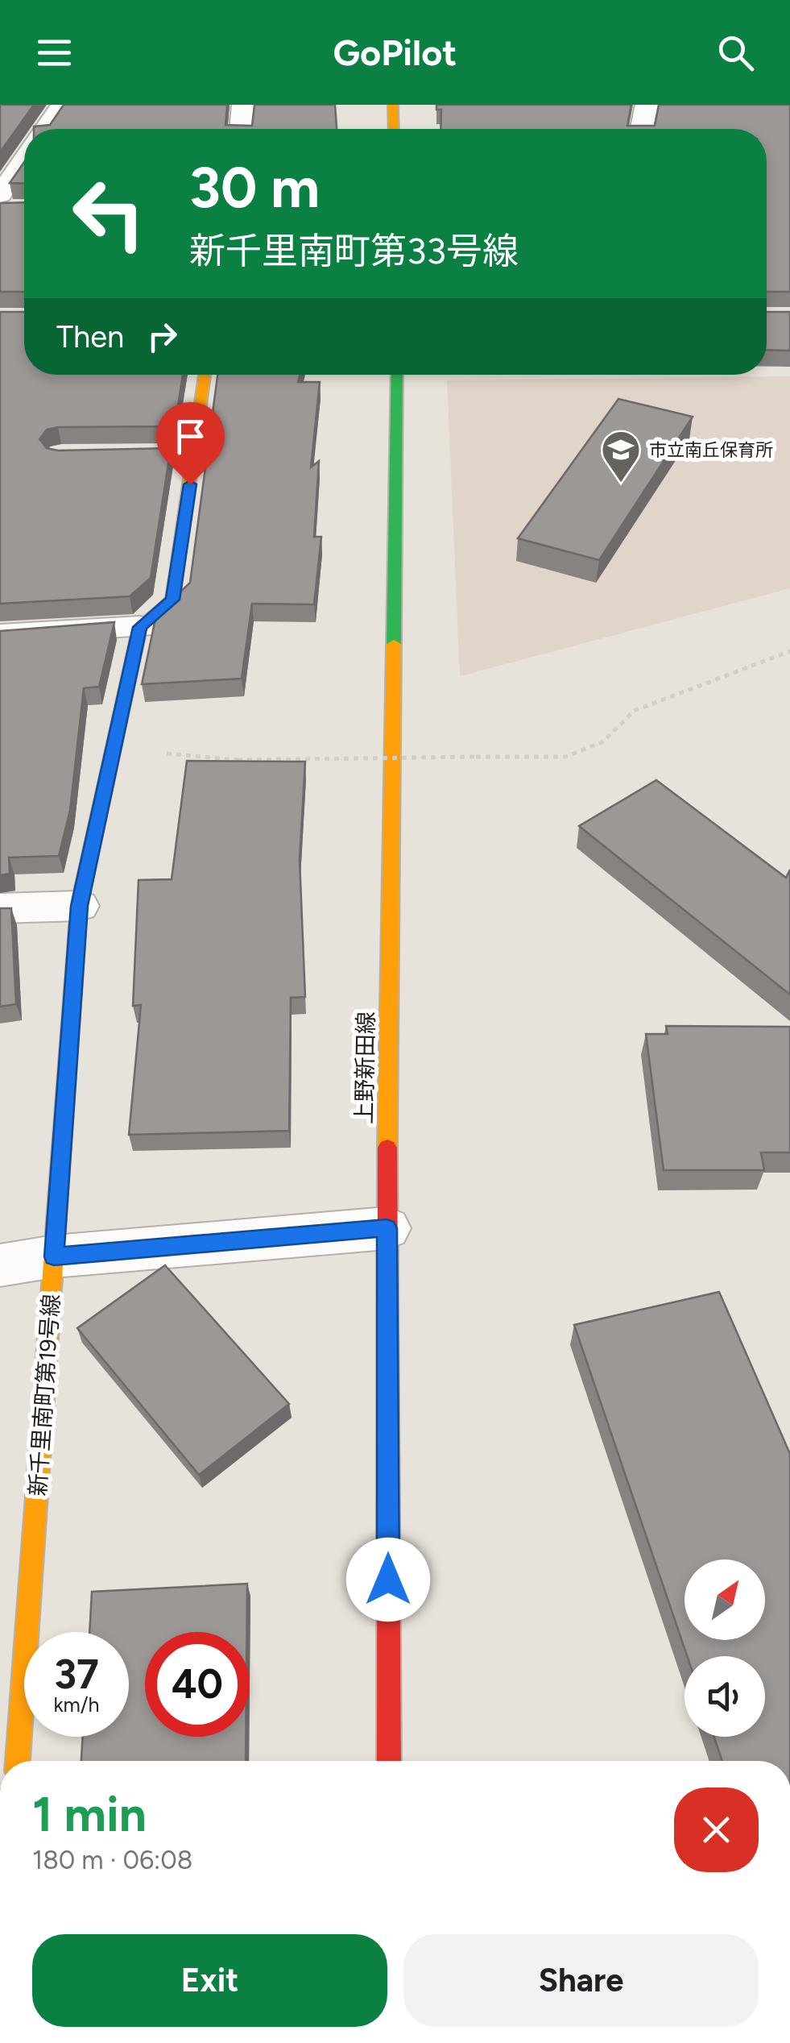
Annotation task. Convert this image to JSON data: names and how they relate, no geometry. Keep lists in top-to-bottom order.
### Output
{
  "streets": {
    "street": ["上野新田線", "新千里南町第19号線"]
  },
  "places": {
    "school or university": ["市立南丘保育所"]
  },
  "north": "top right",
  "page": {
    "header": "GoPilot",
    "turn": ["30 m", "新千里南町第33号線"],
    "then": "Then",
    "speed": "37 km/h",
    "limit": "40",
    "heading": ["1 min", "180 m · 06:08"],
    "buttons": ["Exit", "Share"]
  }
}
